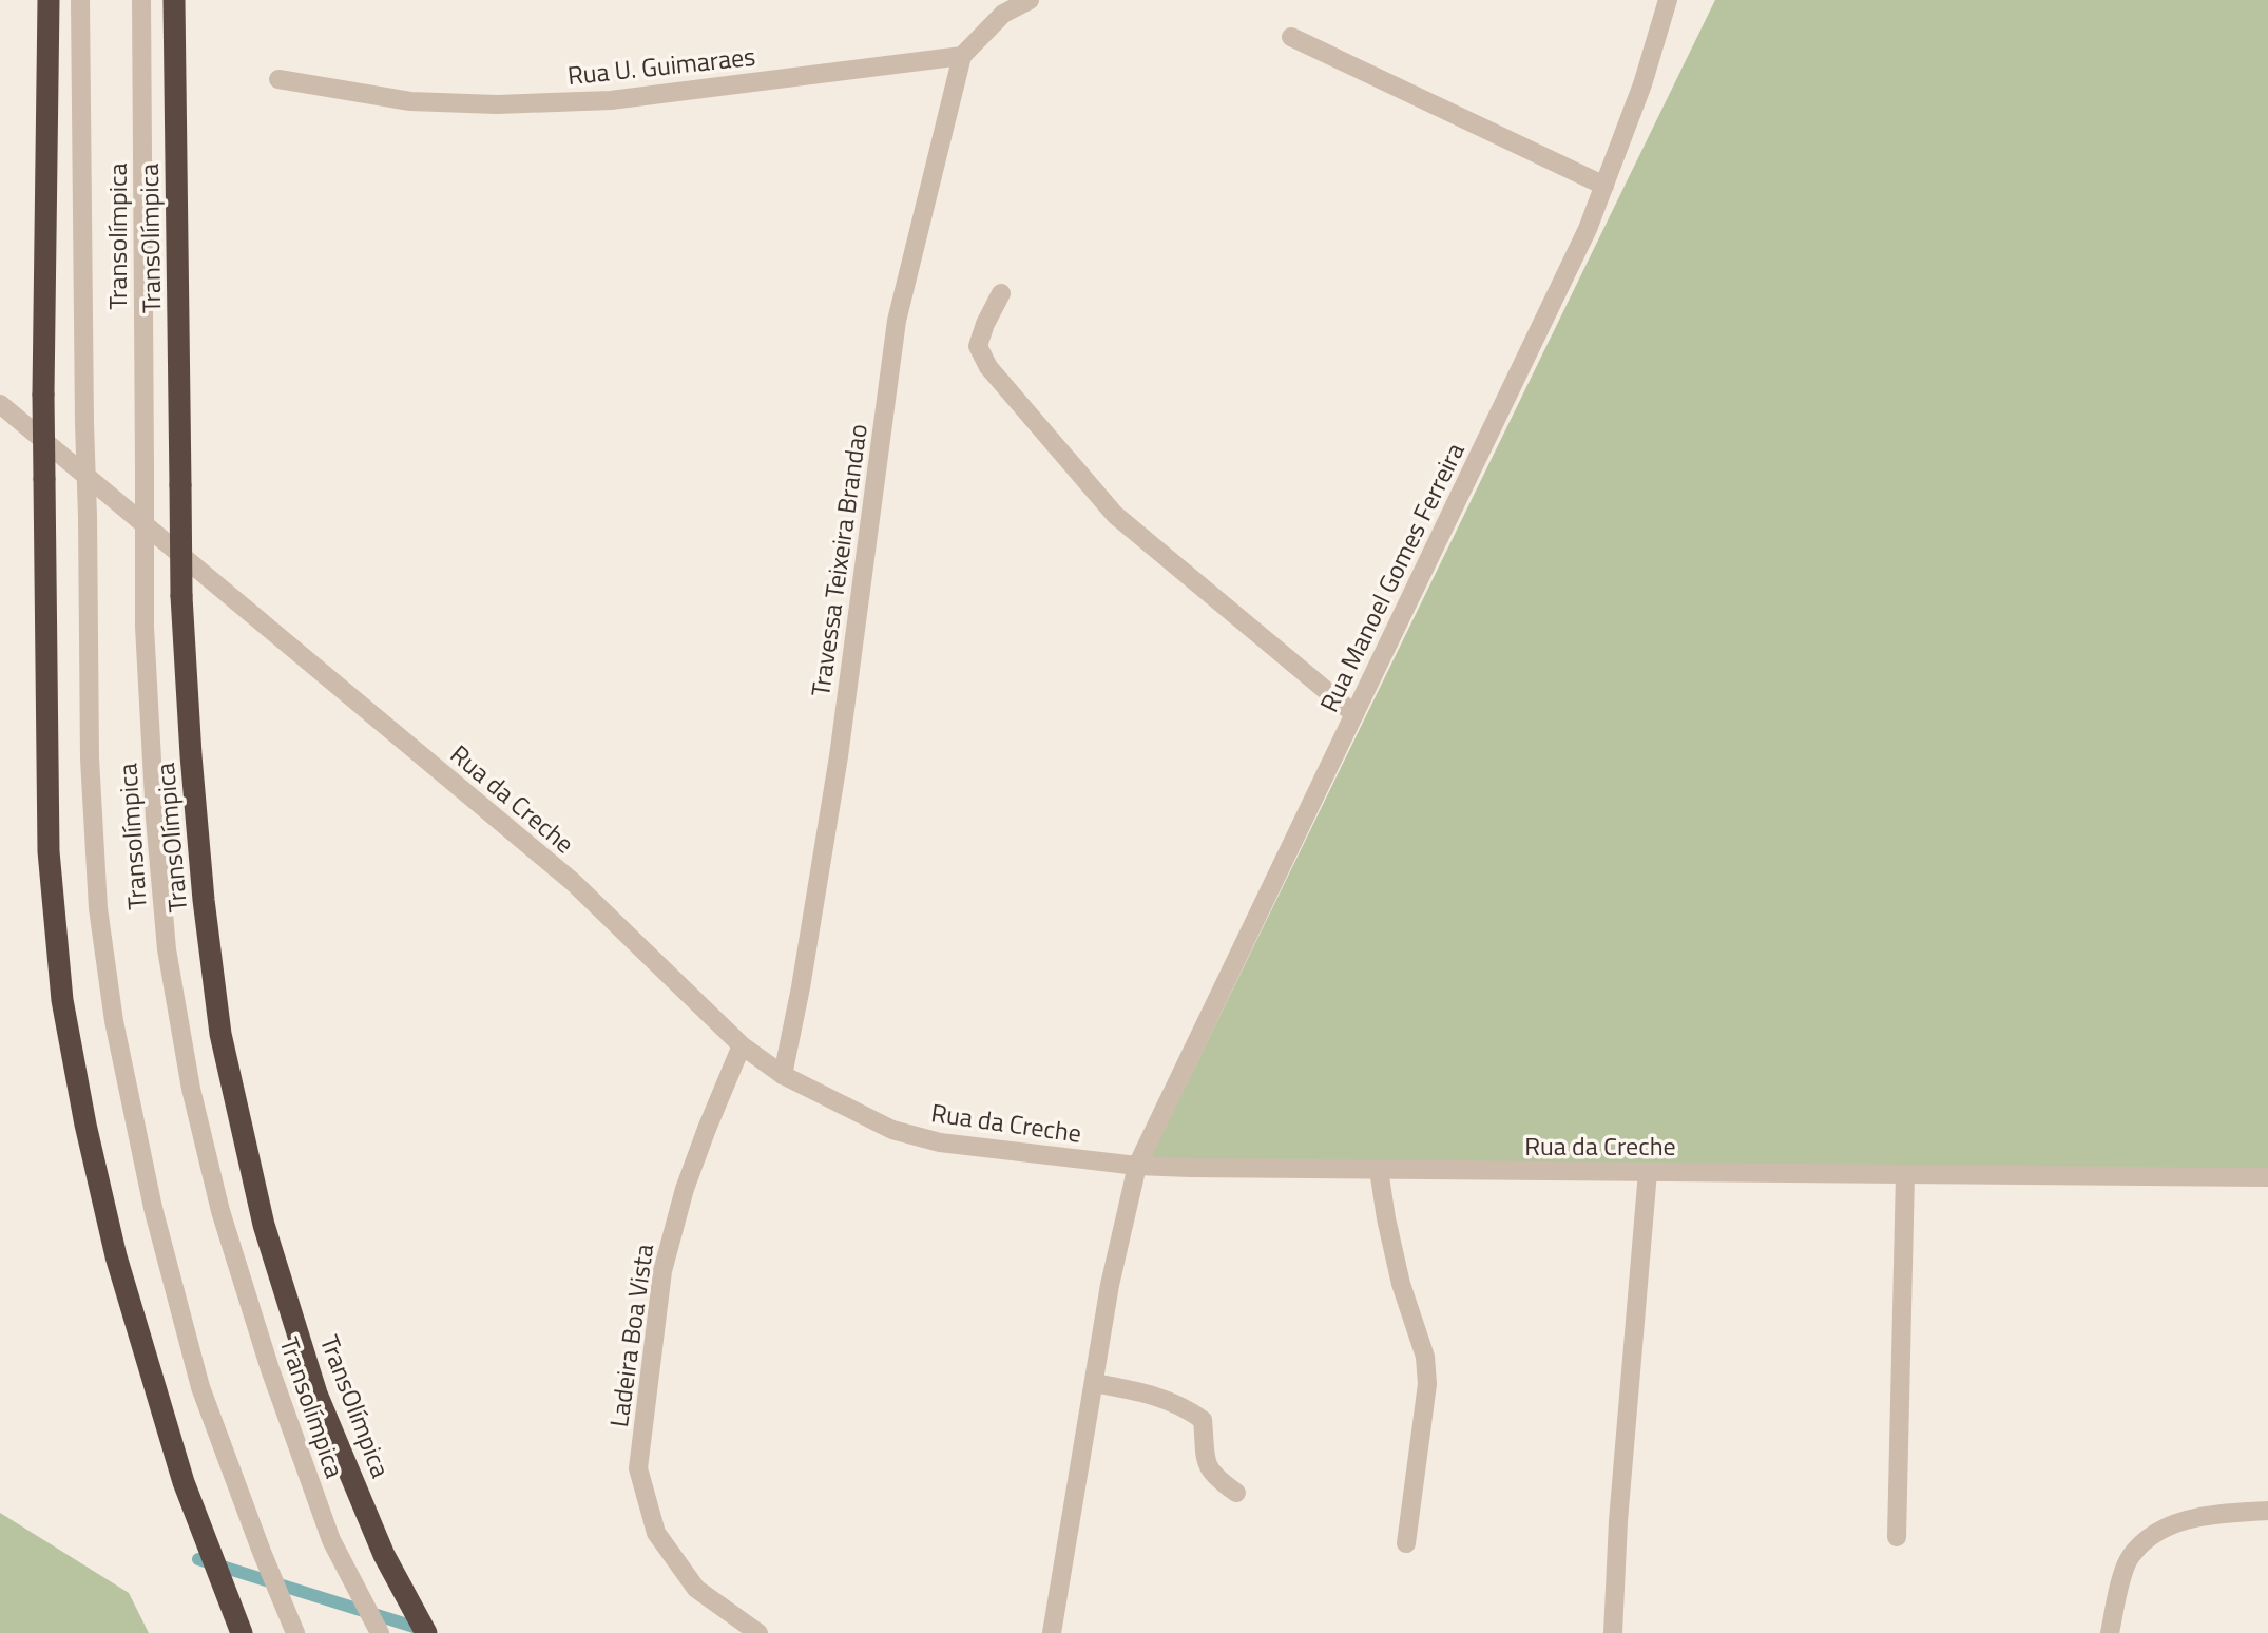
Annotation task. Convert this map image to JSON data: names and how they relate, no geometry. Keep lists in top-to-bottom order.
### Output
{
  "streets": {
    "highway": ["TransOlímpica"],
    "street": [
      "Rua U. Guimaraes",
      "Transolímpica",
      "Travessa Teixeira Brandao",
      "Rua Manoel Gomes Ferreira",
      "Rua da Creche",
      "Ladeira Boa Vista"
    ]
  },
  "crossings": [
    ["Rua U. Guimaraes", "Travessa Teixeira Brandao"],
    ["Travessa Teixeira Brandao", "Rua da Creche"],
    ["Rua Manoel Gomes Ferreira", "Rua da Creche"],
    ["Rua da Creche", "Ladeira Boa Vista"]
  ]
}
